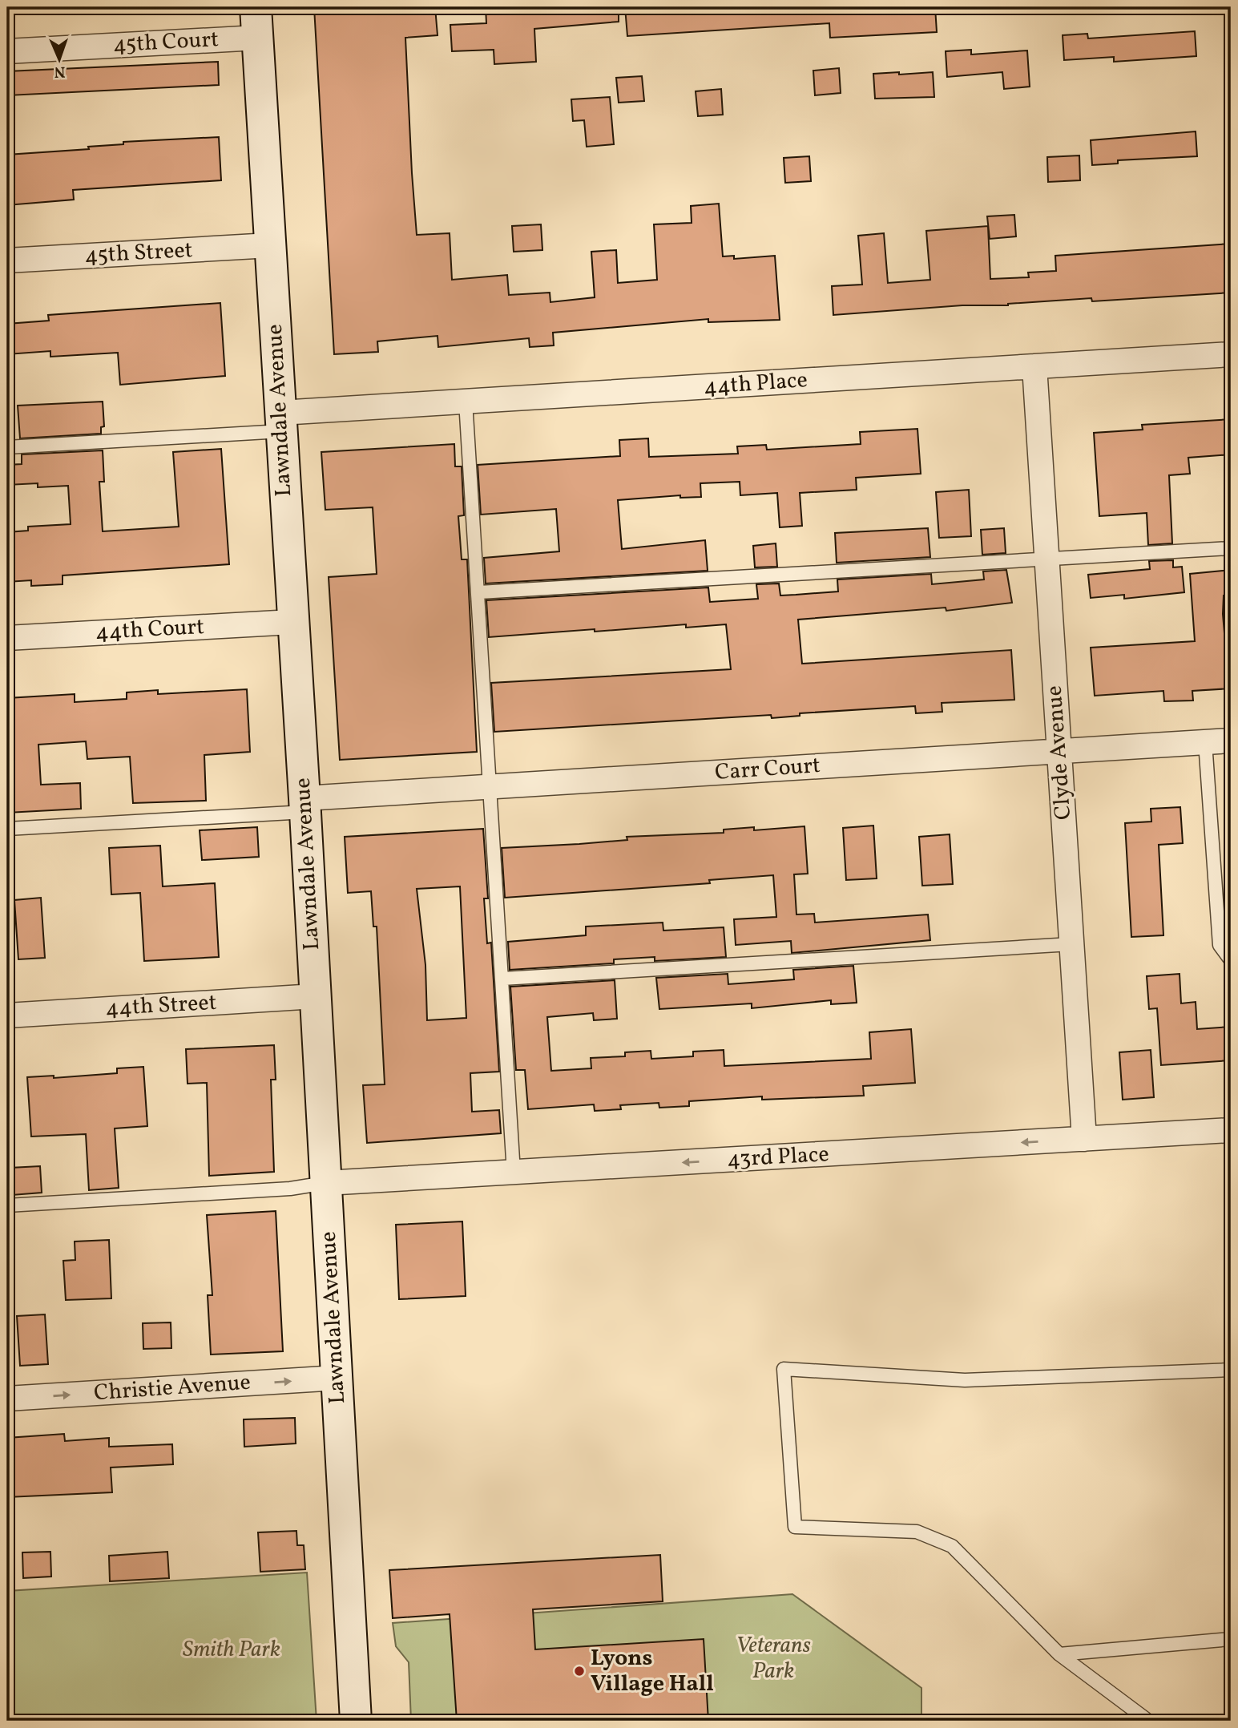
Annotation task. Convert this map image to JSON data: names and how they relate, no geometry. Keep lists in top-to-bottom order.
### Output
{
  "streets": {
    "street": [
      "45th Court",
      "45th Street",
      "44th Place",
      "Lawndale Avenue",
      "44th Court",
      "Clyde Avenue",
      "Carr Court",
      "44th Street",
      "43rd Place",
      "Christie Avenue"
    ]
  },
  "crossings": [
    ["45th Court", "Lawndale Avenue"],
    ["45th Street", "Lawndale Avenue"],
    ["44th Place", "Lawndale Avenue"],
    ["44th Place", "Clyde Avenue"],
    ["Lawndale Avenue", "44th Court"],
    ["Lawndale Avenue", "Carr Court"],
    ["Lawndale Avenue", "44th Street"],
    ["Lawndale Avenue", "43rd Place"],
    ["Lawndale Avenue", "Christie Avenue"],
    ["Clyde Avenue", "Carr Court"],
    ["Clyde Avenue", "43rd Place"]
  ],
  "one_way": ["43rd Place", "Christie Avenue"],
  "parks": ["Veterans Park", "Smith Park"],
  "places": ["Lyons Village Hall"],
  "north": "bottom"
}
